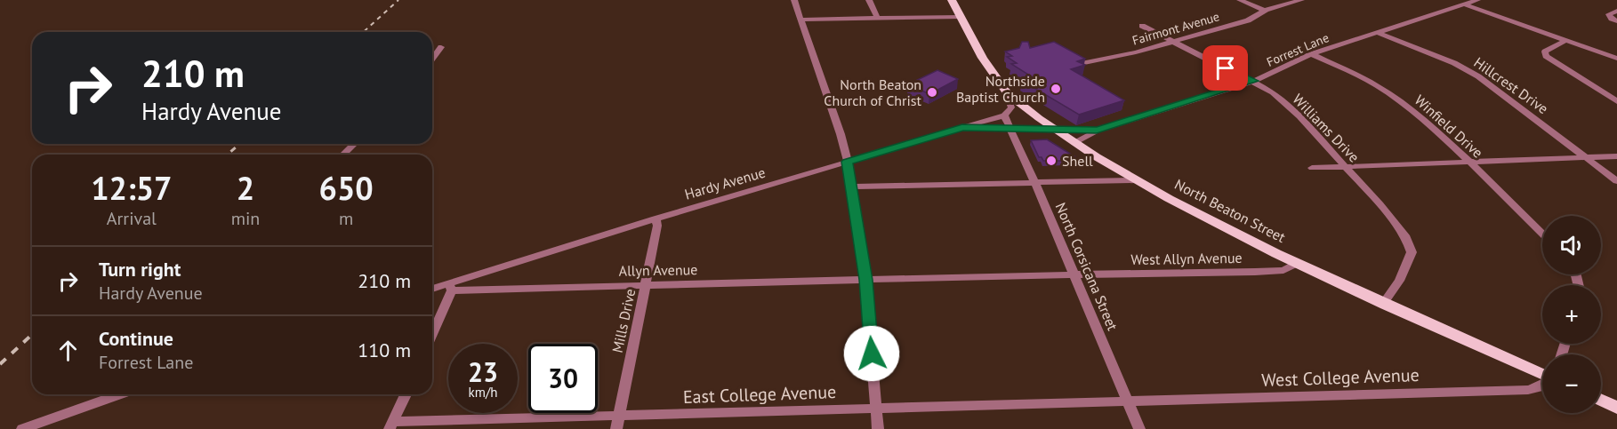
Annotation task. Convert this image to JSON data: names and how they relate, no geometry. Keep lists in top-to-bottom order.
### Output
{
  "streets": {
    "main road": ["North Beaton Street"],
    "street": [
      "Fairmont Avenue",
      "Forrest Lane",
      "Hillcrest Drive",
      "Winfield Drive",
      "Williams Drive",
      "Hardy Avenue",
      "West Allyn Avenue",
      "North Corsicana Street",
      "Allyn Avenue",
      "Mills Drive",
      "West College Avenue",
      "East College Avenue"
    ]
  },
  "crossings": [
    ["Fairmont Avenue", "Williams Drive"],
    ["Forrest Lane", "Hillcrest Drive"],
    ["Forrest Lane", "Winfield Drive"],
    ["Forrest Lane", "Williams Drive"],
    ["Forrest Lane", "Hardy Avenue"],
    ["Forrest Lane", "North Beaton Street"],
    ["Forrest Lane", "North Corsicana Street"],
    ["Williams Drive", "North Beaton Street"],
    ["Hardy Avenue", "North Corsicana Street"],
    ["Hardy Avenue", "Allyn Avenue"],
    ["Hardy Avenue", "Mills Drive"],
    ["North Beaton Street", "West Allyn Avenue"],
    ["West Allyn Avenue", "North Corsicana Street"],
    ["West Allyn Avenue", "Allyn Avenue"],
    ["North Corsicana Street", "West College Avenue"],
    ["North Corsicana Street", "East College Avenue"],
    ["Allyn Avenue", "Mills Drive"],
    ["Mills Drive", "East College Avenue"],
    ["West College Avenue", "East College Avenue"]
  ],
  "places": ["Northside Baptist Church", "North Beaton Church of Christ", "Shell"],
  "page": {
    "turn": ["210 m", "Hardy Avenue"],
    "eta": [
      "12:57",
      "Arrival",
      "2",
      "min",
      "650",
      "m"
    ],
    "map_buttons": ["+", "−"],
    "list": [
      {
        "name": "Turn right",
        "note": "Hardy Avenue",
        "value": "210 m"
      },
      {
        "name": "Continue",
        "note": "Forrest Lane",
        "value": "110 m"
      }
    ],
    "speed": "23 km/h",
    "limit": "30"
  }
}
